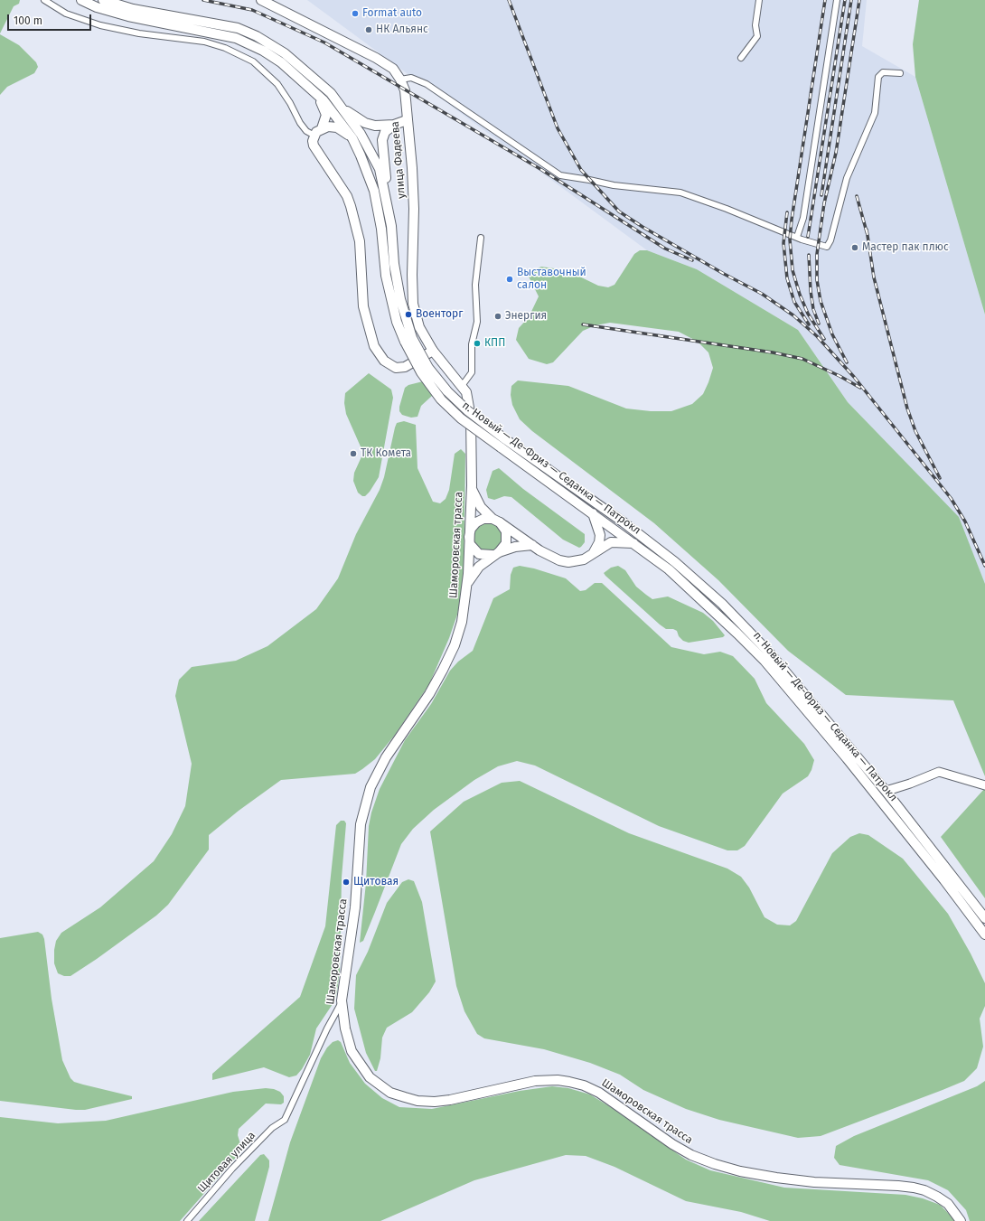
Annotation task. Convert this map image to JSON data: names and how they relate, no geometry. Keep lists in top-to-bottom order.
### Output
{
  "streets": {
    "main road": ["улица Фадеева", "п. Новый — Де-Фриз — Седанка — Патрокл", "Шаморовская трасса"],
    "street": ["Щитовая улица"]
  },
  "crossings": [
    ["улица Фадеева", "Шаморовская трасса"],
    ["Шаморовская трасса", "Щитовая улица"]
  ],
  "places": [
    "Format auto",
    "НК Альянс",
    "Мастер пак плюс",
    "Выставочный салон",
    "Военторг",
    "Энергия",
    "КПП",
    "ТК Комета",
    "Щитовая"
  ],
  "scale_bar": "100 m"
}
